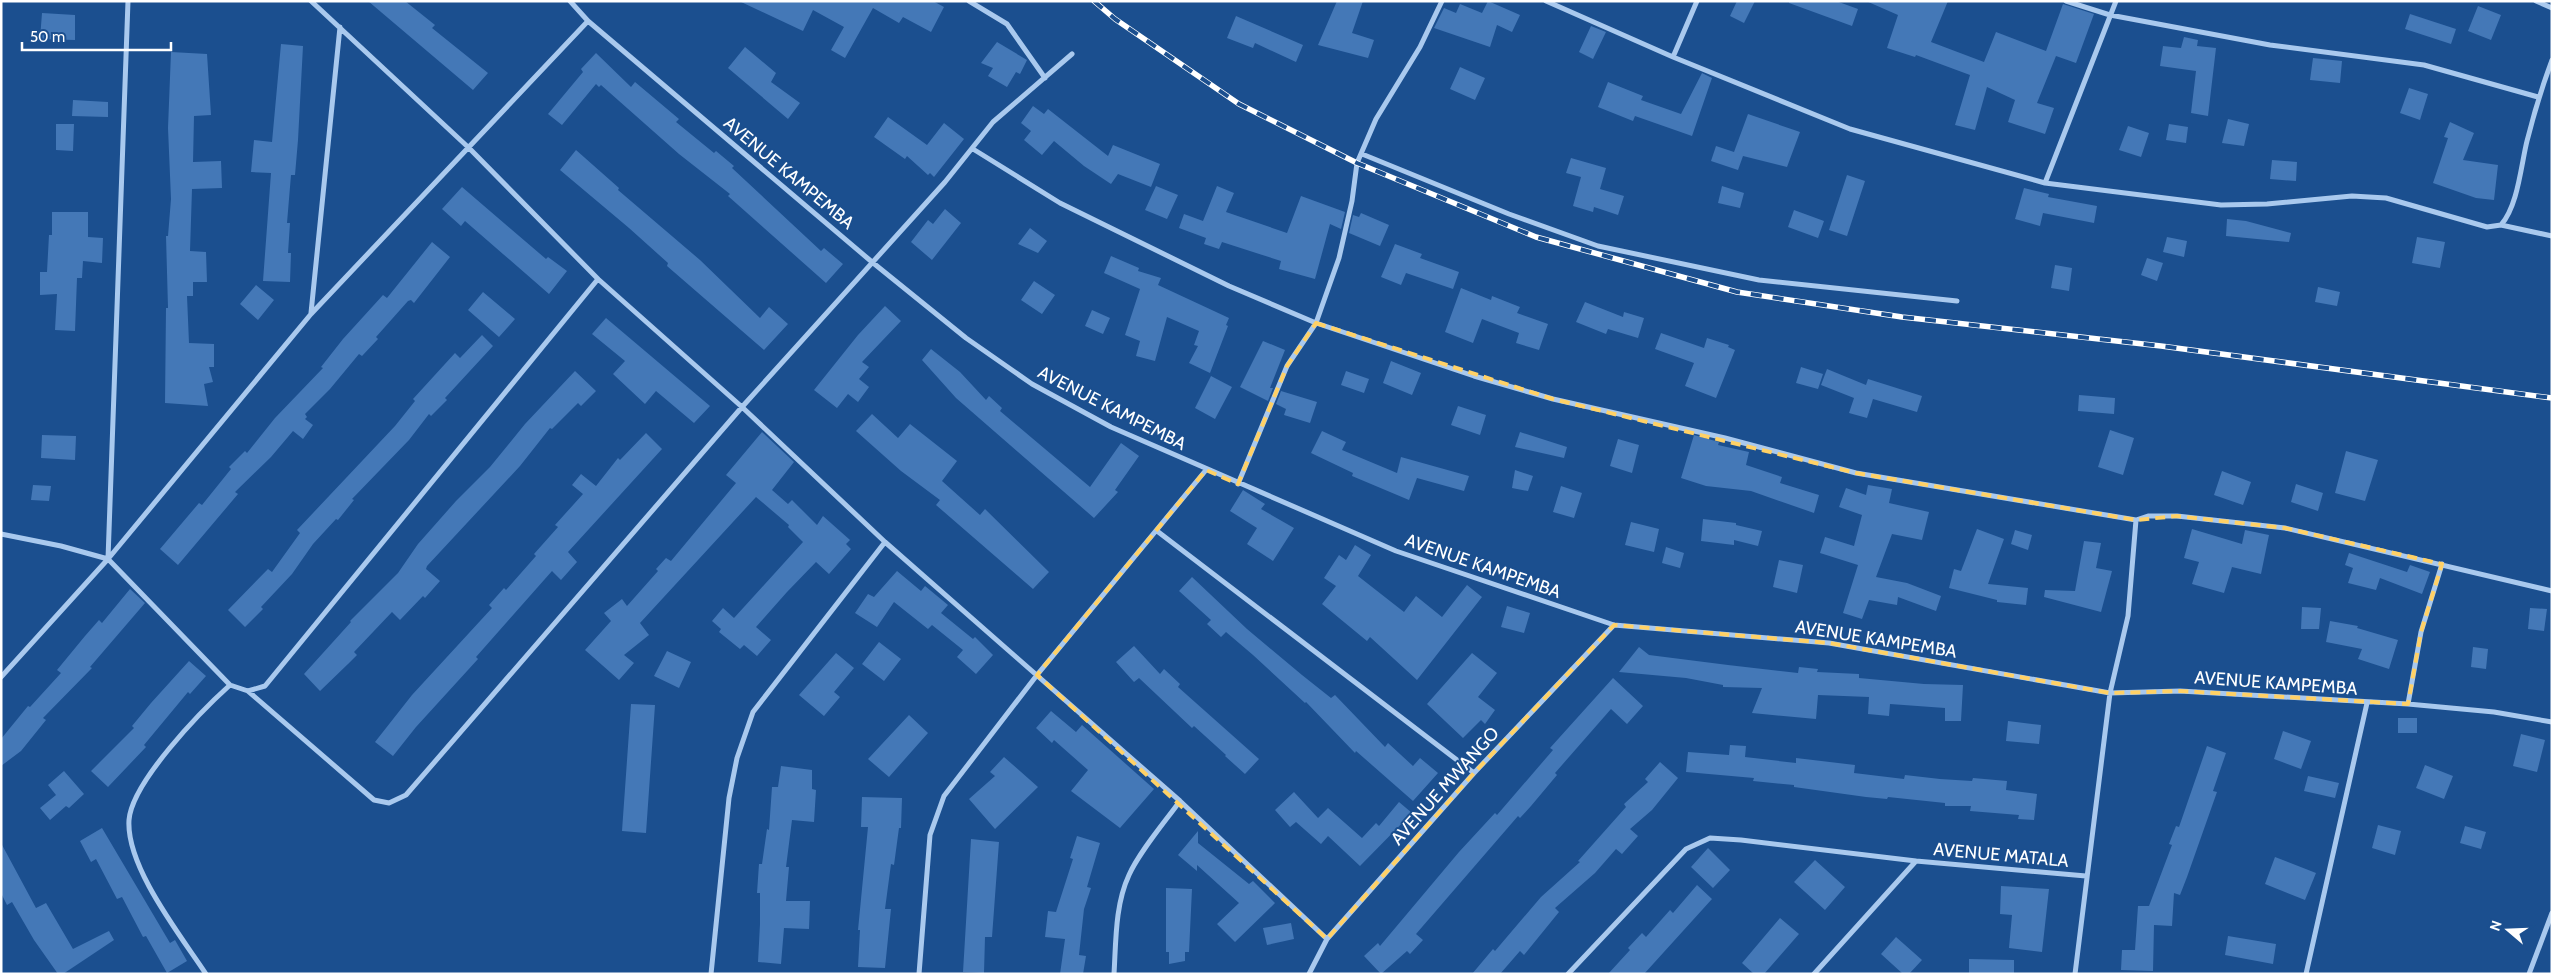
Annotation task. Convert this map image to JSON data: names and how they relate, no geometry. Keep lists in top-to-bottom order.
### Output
{
  "streets": {
    "street": ["AVENUE KAMPEMBA", "AVENUE MWANGO", "AVENUE MATALA"]
  },
  "crossings": [
    ["AVENUE KAMPEMBA", "AVENUE MWANGO"]
  ],
  "scale_bar": "50 m",
  "north": "left"
}
